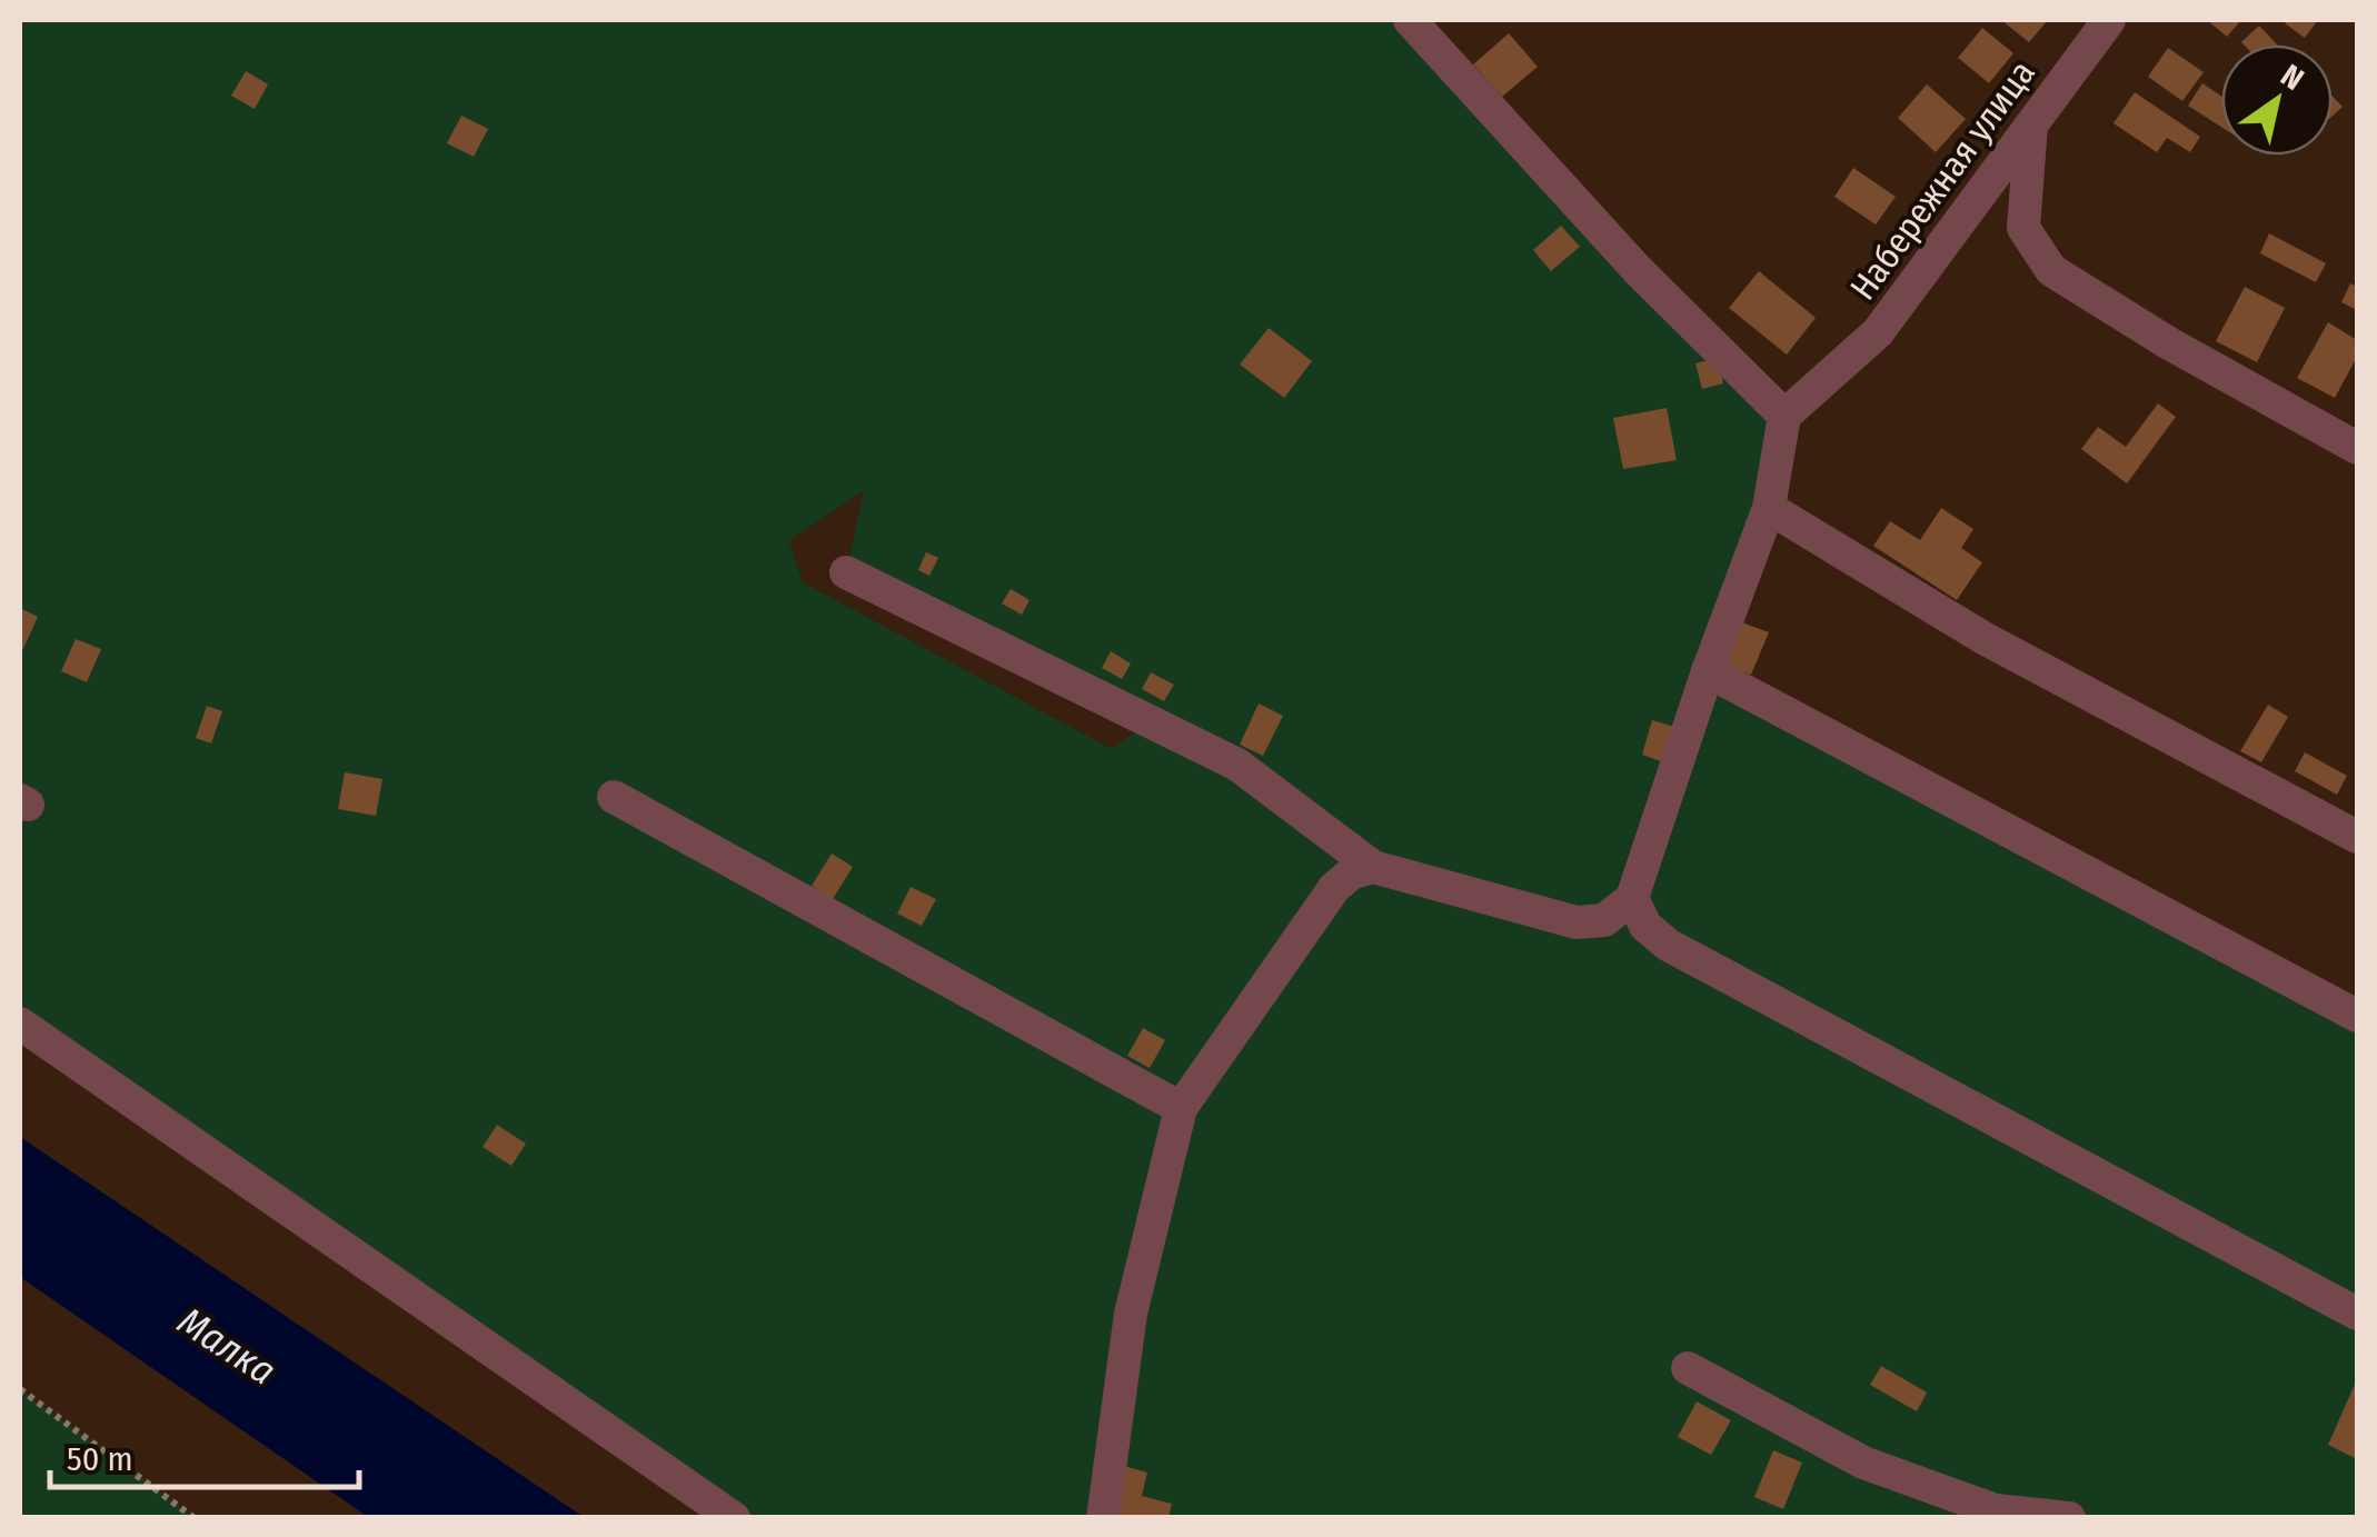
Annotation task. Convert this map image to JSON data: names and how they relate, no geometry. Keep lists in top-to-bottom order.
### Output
{
  "streets": {
    "street": ["Набережная улица"]
  },
  "water": ["Малка"],
  "scale_bar": "50 m",
  "north": "top right"
}
